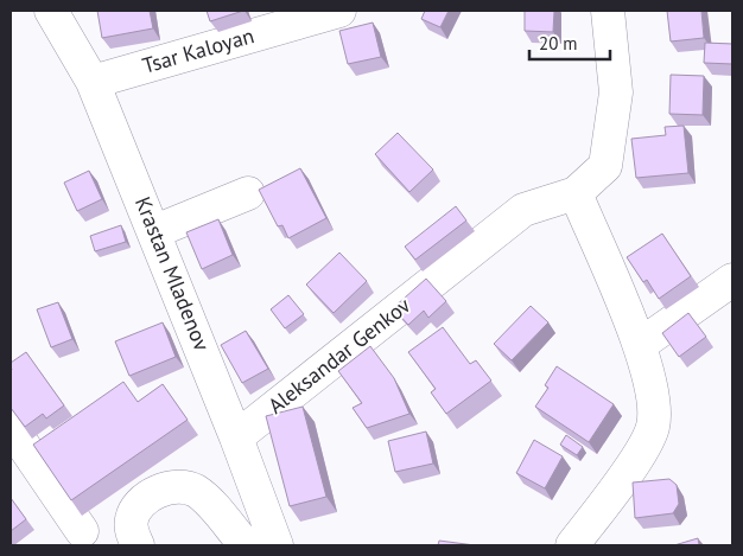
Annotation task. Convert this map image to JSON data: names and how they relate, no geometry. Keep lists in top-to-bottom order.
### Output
{
  "streets": {
    "street": ["Tsar Kaloyan", "Krastan Mladenov", "Aleksandar Genkov"]
  },
  "crossings": [
    ["Tsar Kaloyan", "Krastan Mladenov"],
    ["Krastan Mladenov", "Aleksandar Genkov"]
  ],
  "scale_bar": "20 m"
}
